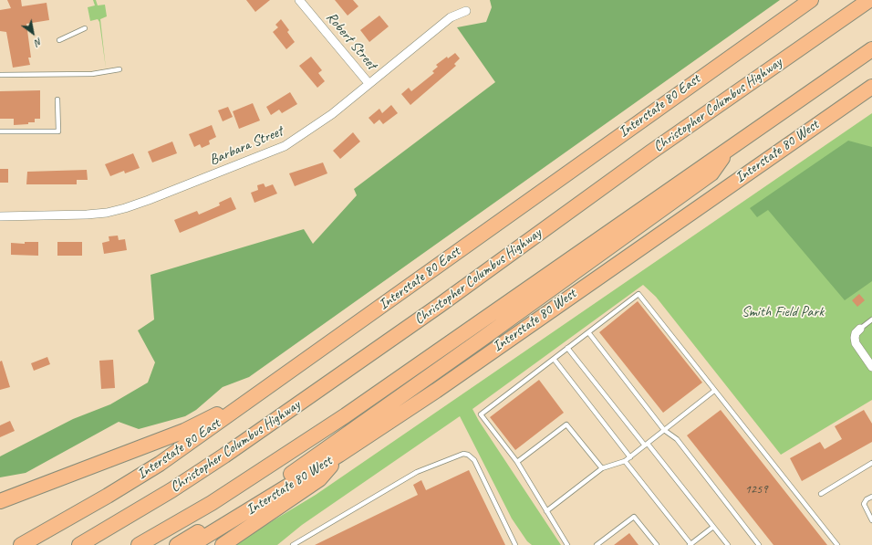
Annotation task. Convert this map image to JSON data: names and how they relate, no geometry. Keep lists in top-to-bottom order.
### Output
{
  "streets": {
    "highway": ["Christopher Columbus Highway", "Interstate 80 East", "Interstate 80 West"],
    "street": ["Robert Street", "Barbara Street"]
  },
  "crossings": [
    ["Robert Street", "Barbara Street"]
  ],
  "parks": ["Smith Field Park"],
  "house_numbers": ["1259"],
  "north": "bottom right"
}
